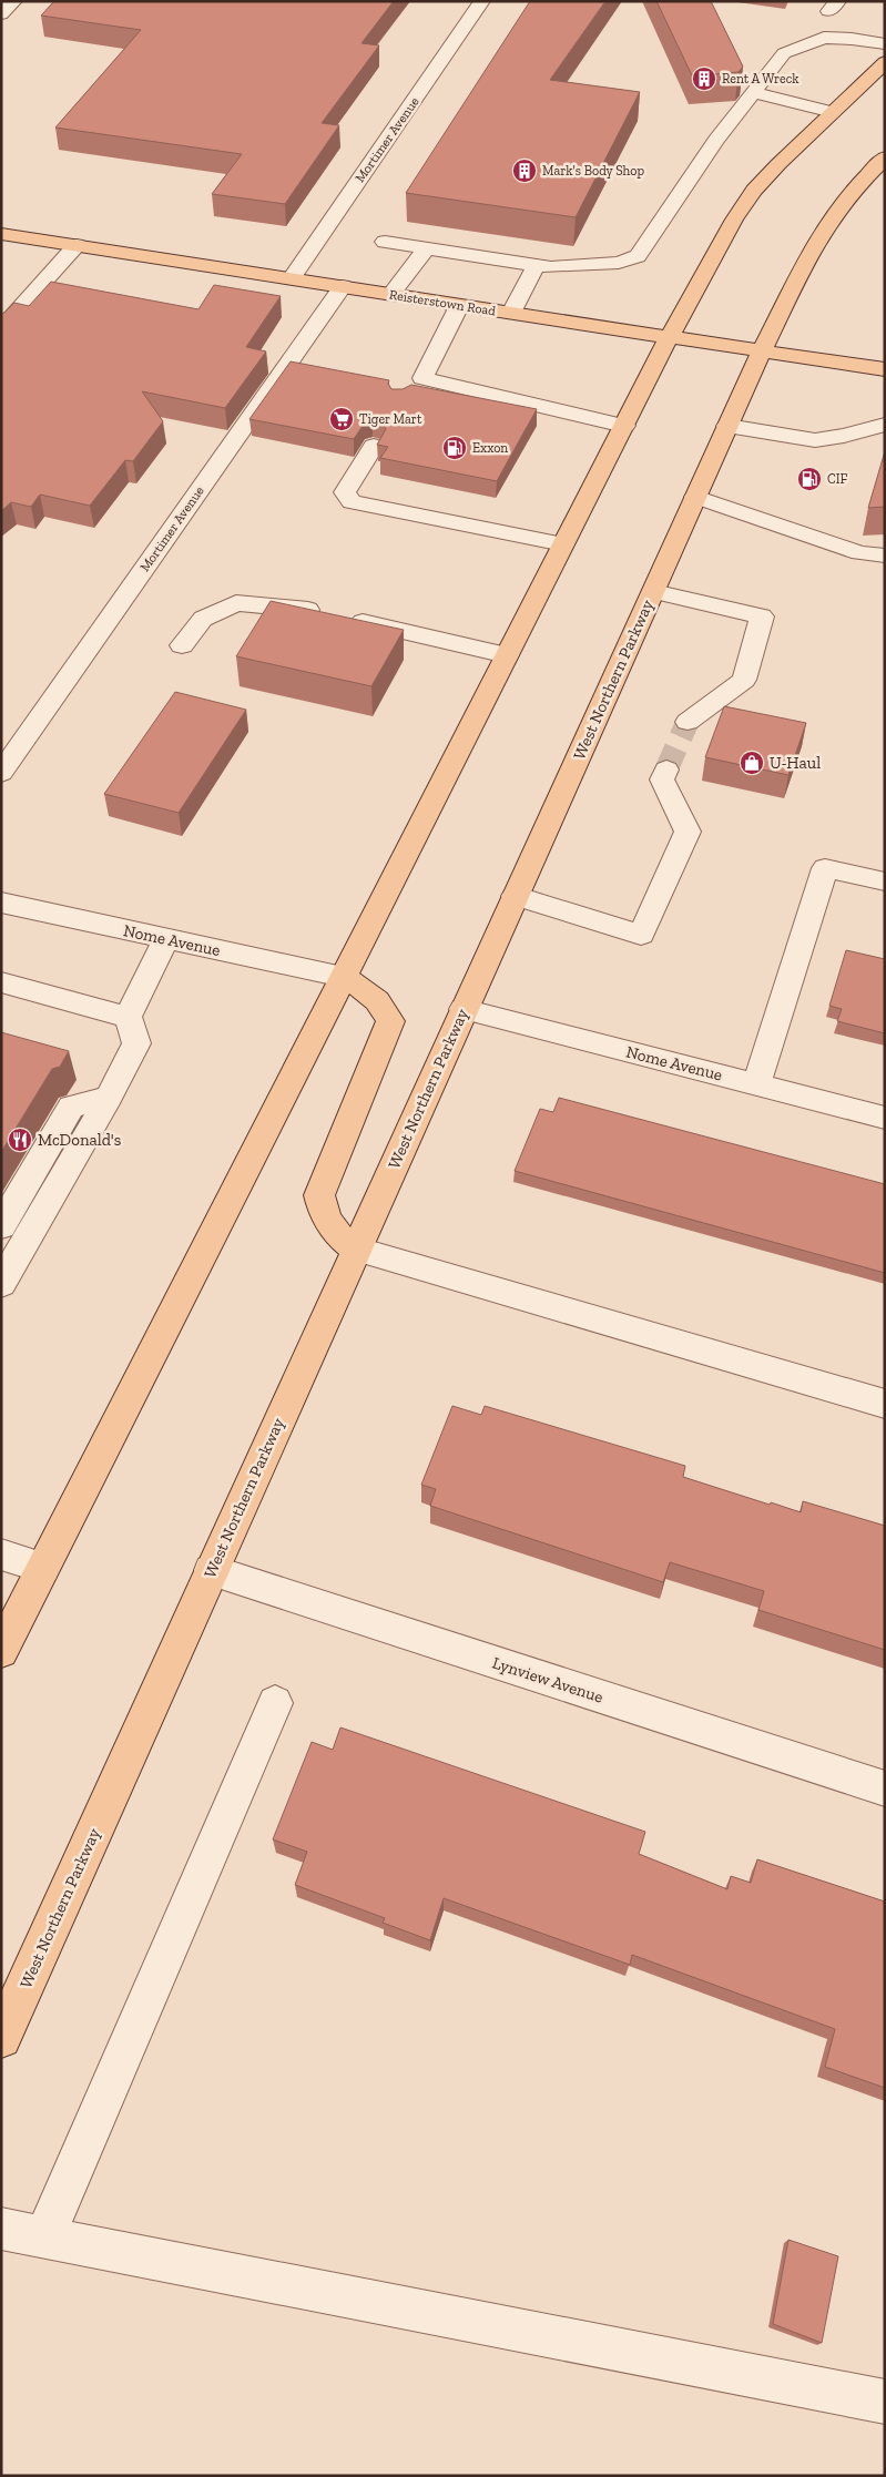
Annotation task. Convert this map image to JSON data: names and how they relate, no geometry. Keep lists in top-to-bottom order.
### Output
{
  "streets": {
    "main road": ["Reisterstown Road", "West Northern Parkway"],
    "street": ["Mortimer Avenue", "Nome Avenue", "Lynview Avenue"]
  },
  "crossings": [
    ["Mortimer Avenue", "Reisterstown Road"],
    ["Reisterstown Road", "West Northern Parkway"],
    ["West Northern Parkway", "Nome Avenue"],
    ["West Northern Parkway", "Lynview Avenue"]
  ],
  "places": {
    "building": ["Rent A Wreck", "Mark's Body Shop"],
    "supermarket": ["Tiger Mart"],
    "fuel station": ["Exxon", "CIF"],
    "shop": ["U-Haul"],
    "restaurant": ["McDonald's"]
  }
}
